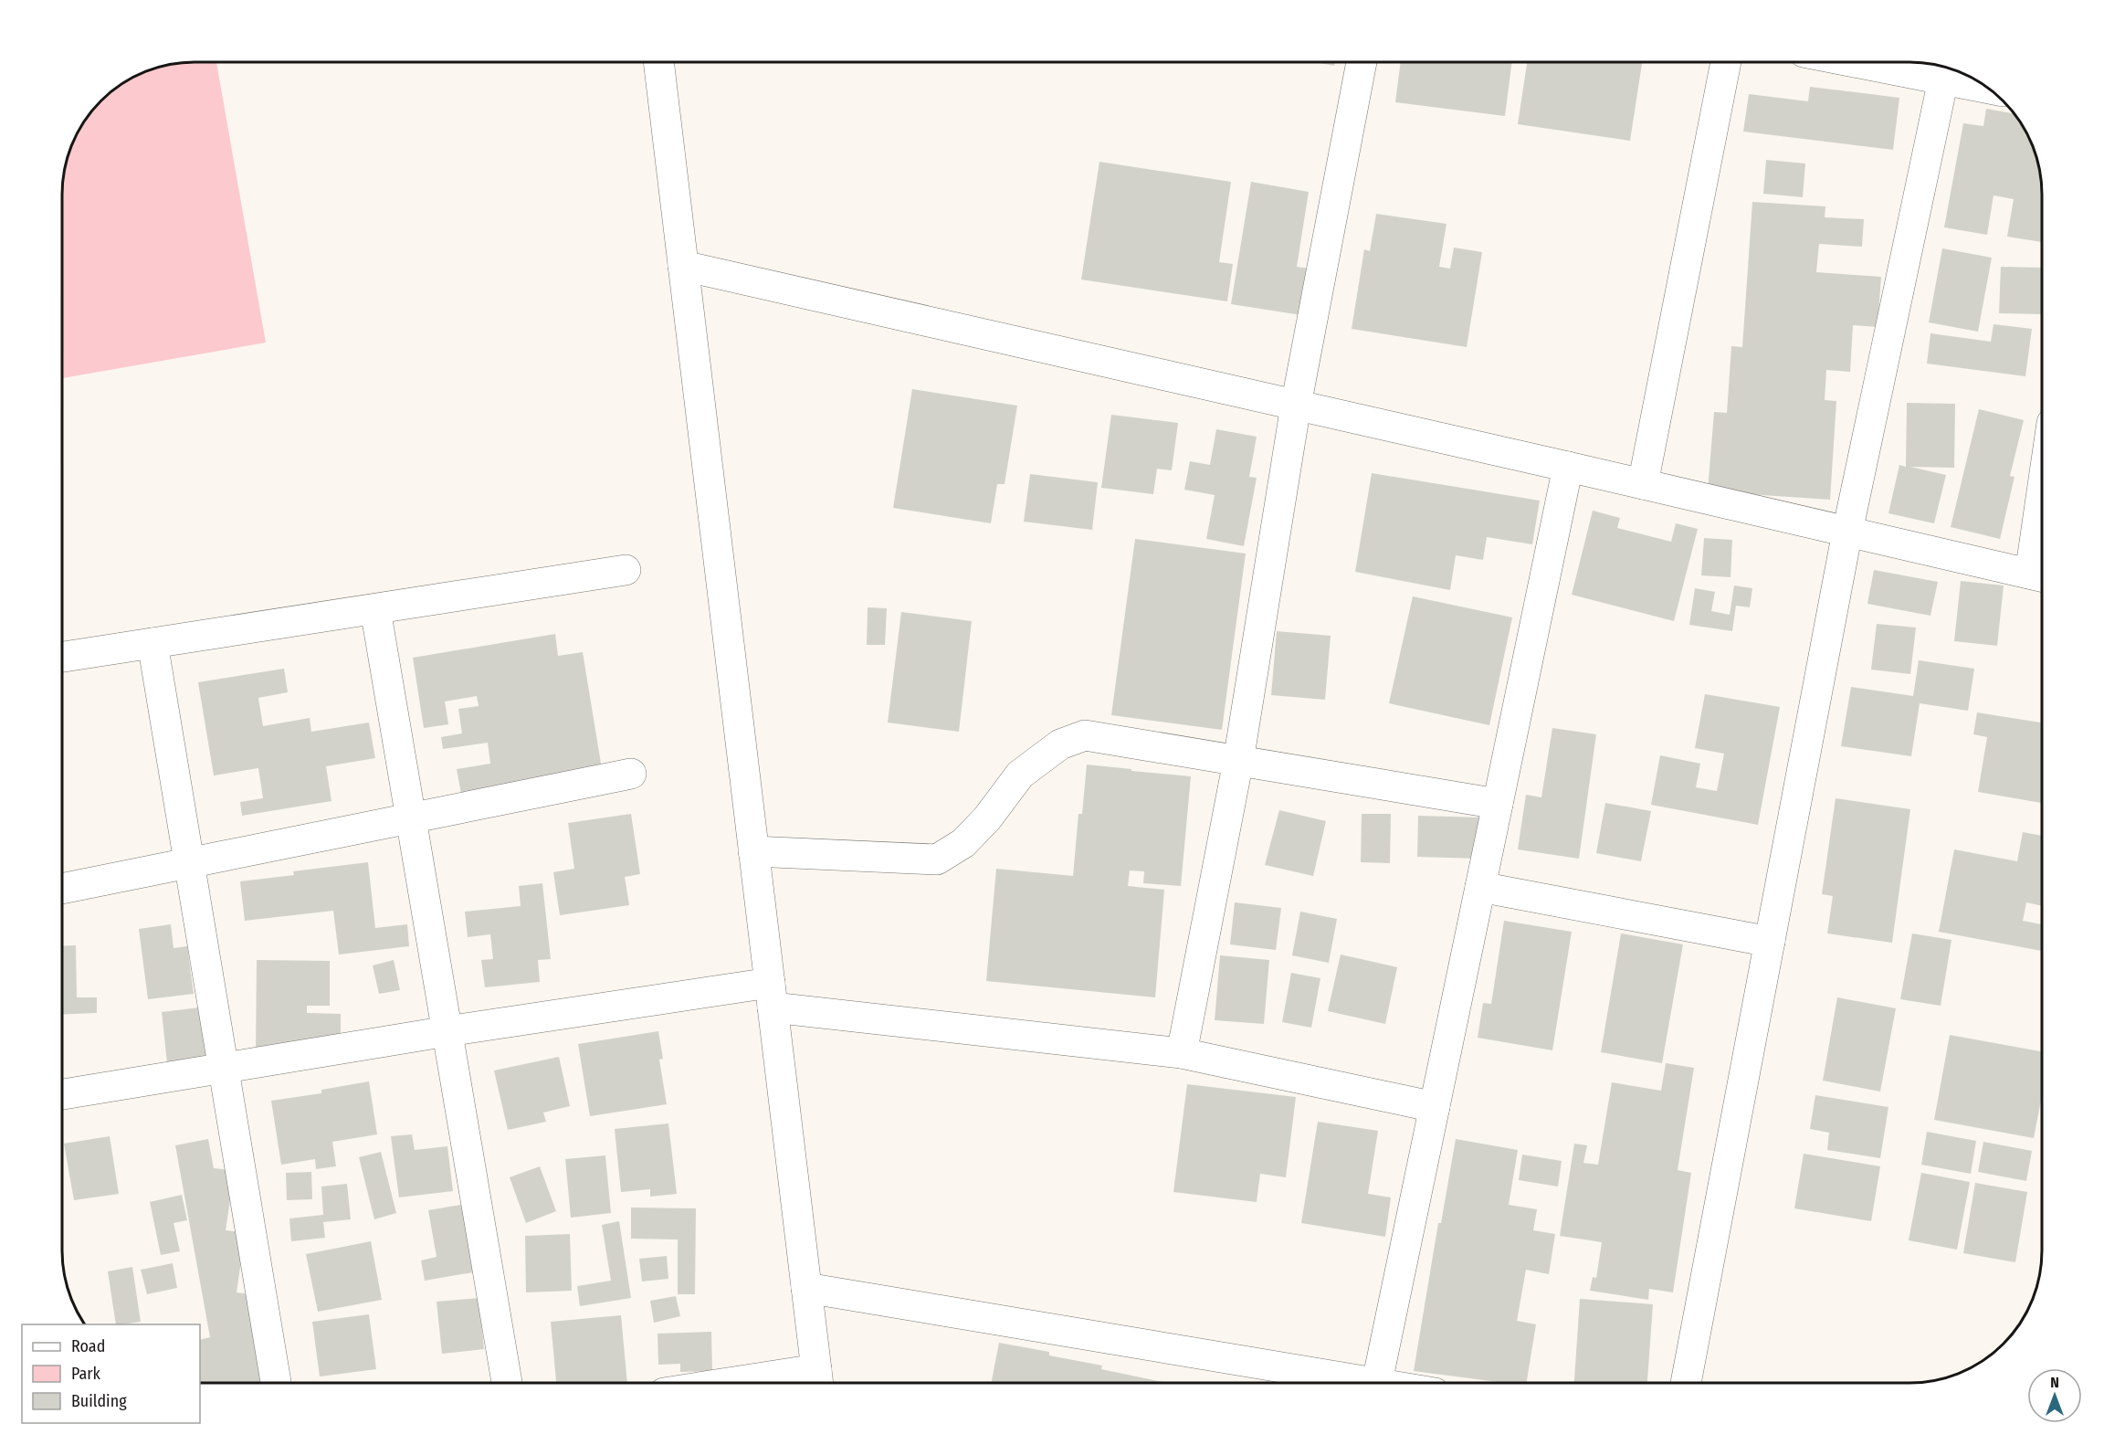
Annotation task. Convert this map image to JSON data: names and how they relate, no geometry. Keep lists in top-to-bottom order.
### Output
{
  "legend": ["Road", "Park", "Building"],
  "north": "top"
}
